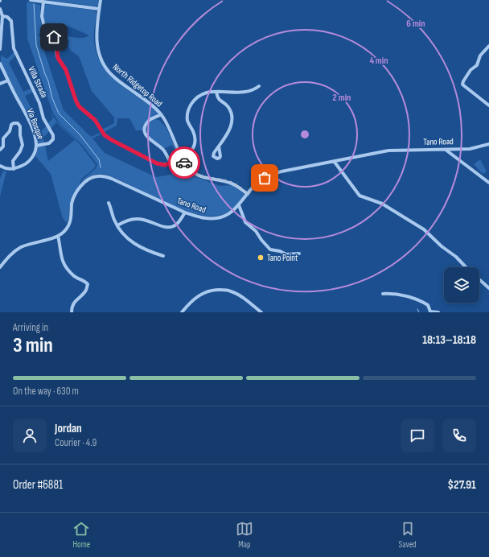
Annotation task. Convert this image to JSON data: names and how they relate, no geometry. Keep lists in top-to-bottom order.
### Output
{
  "streets": {
    "street": [
      "Villa Strada",
      "North Ridgetop Road",
      "Via Bosque",
      "Tano Road"
    ]
  },
  "crossings": [
    ["Villa Strada", "Via Bosque"],
    ["North Ridgetop Road", "Tano Road"]
  ],
  "places": ["Tano Point"],
  "page": {
    "heading": ["3 min", "Arriving in", "18:13–18:18"],
    "panel": [
      "Jordan",
      "Courier · 4.9",
      "Order #6881",
      "$27.91"
    ],
    "bar": "On the way · 630 m",
    "tabs": ["Home", "Map", "Saved"]
  },
  "rings": ["6 min", "4 min", "2 min"]
}
